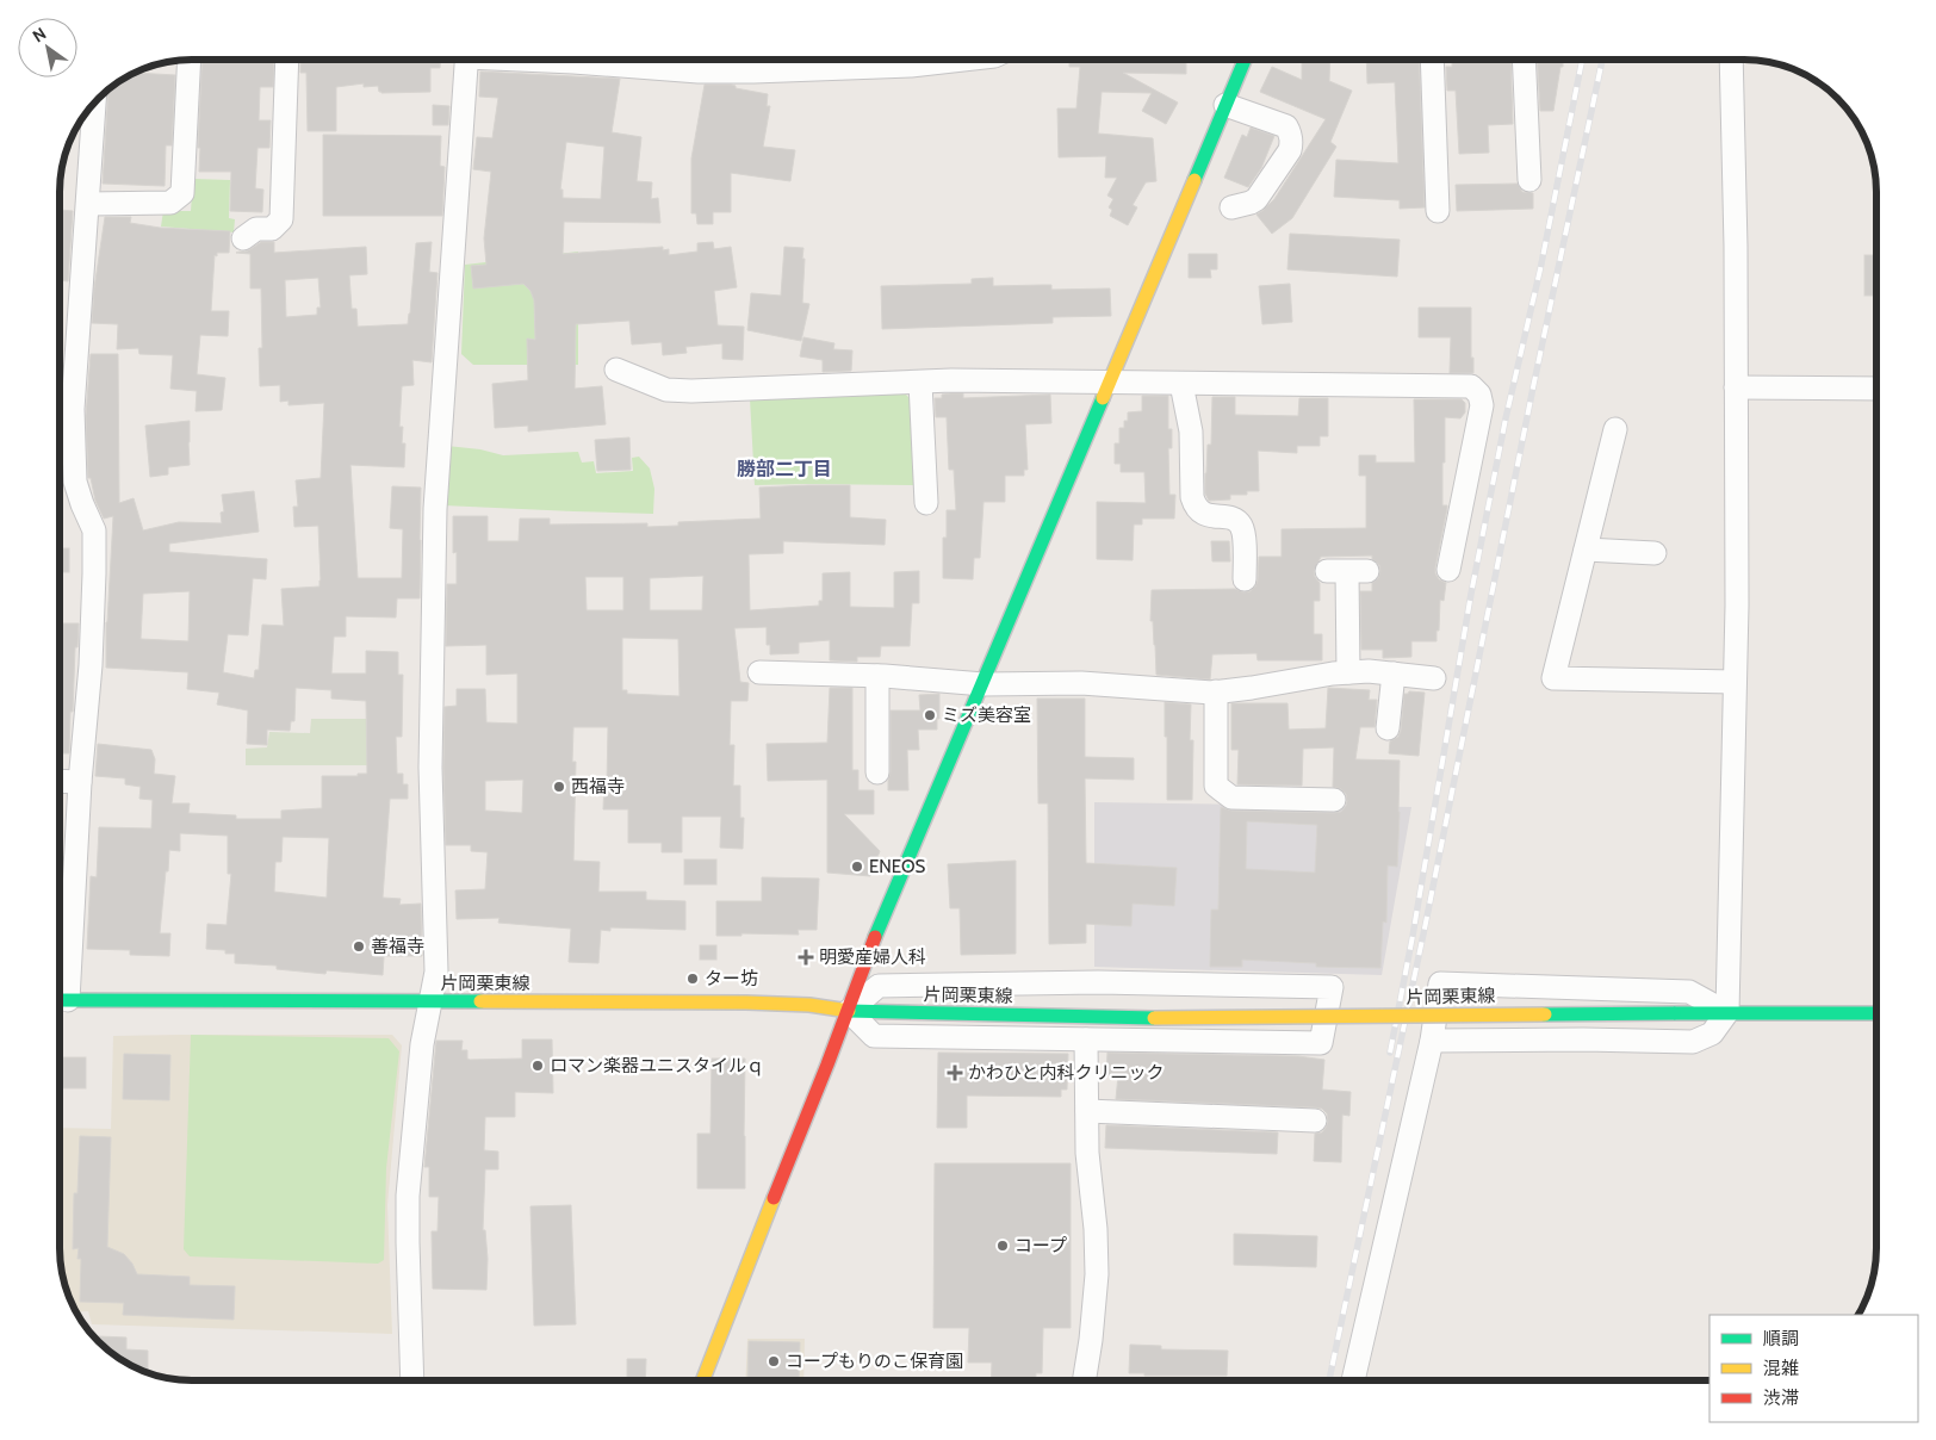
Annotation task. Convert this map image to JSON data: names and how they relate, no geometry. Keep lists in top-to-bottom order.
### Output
{
  "streets": {
    "main road": ["片岡栗東線"]
  },
  "districts": ["勝部二丁目"],
  "places": {
    "other": [
      "ミズ美容室",
      "西福寺",
      "ENEOS",
      "善福寺",
      "ター坊",
      "ロマン楽器ユニスタイルｑ",
      "コープ",
      "コープもりのこ保育園"
    ],
    "health": ["明愛産婦人科", "かわひと内科クリニック"]
  },
  "legend": ["順調", "混雑", "渋滞"],
  "north": "top left"
}
